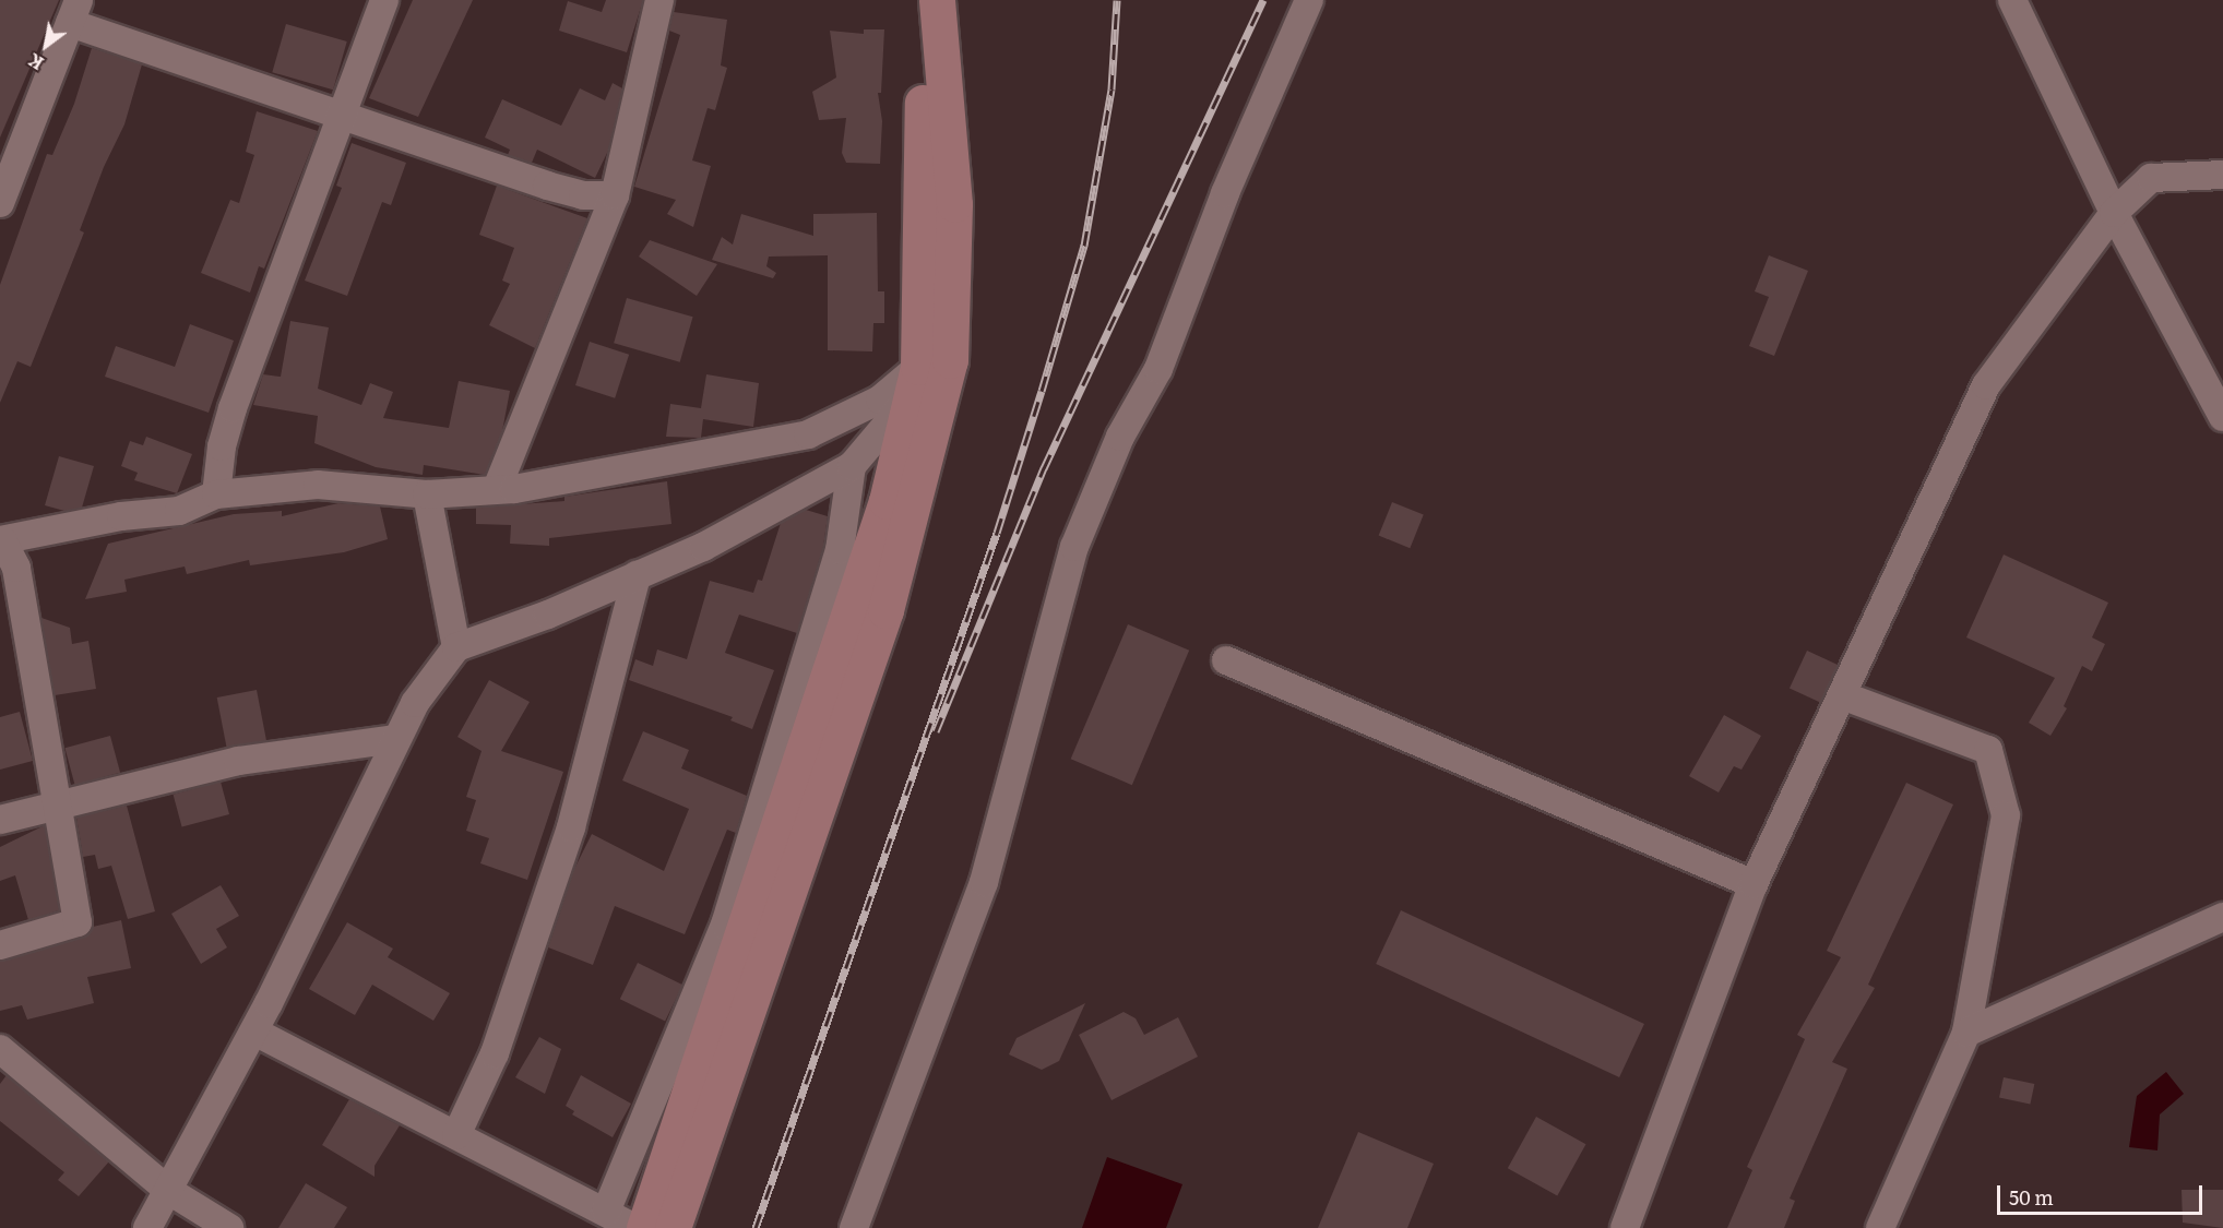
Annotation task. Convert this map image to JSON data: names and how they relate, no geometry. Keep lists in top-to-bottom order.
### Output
{
  "scale_bar": "50 m",
  "north": "bottom left"
}
